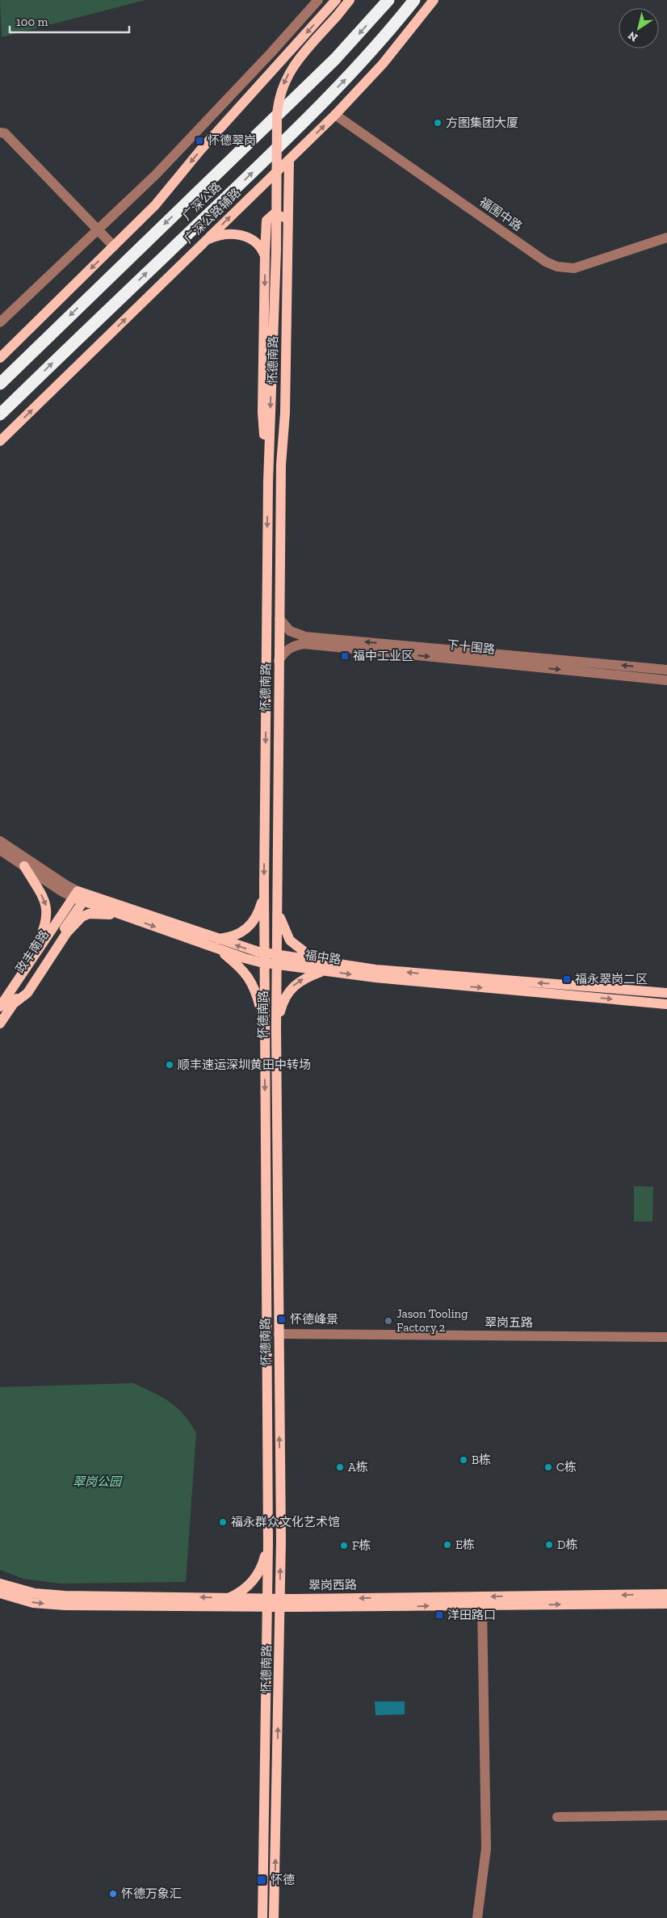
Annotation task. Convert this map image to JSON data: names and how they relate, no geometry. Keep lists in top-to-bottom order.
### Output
{
  "streets": {
    "highway": ["广深公路"],
    "main road": [
      "广深公路辅路",
      "怀德南路",
      "政丰南路",
      "福中路",
      "翠岗西路"
    ],
    "street": ["福围中路", "下十围路", "翠岗五路"]
  },
  "crossings": [
    ["福围中路", "广深公路辅路"],
    ["广深公路辅路", "怀德南路"],
    ["怀德南路", "下十围路"],
    ["怀德南路", "福中路"],
    ["怀德南路", "翠岗五路"],
    ["怀德南路", "翠岗西路"],
    ["政丰南路", "福中路"]
  ],
  "parks": ["翠岗公园"],
  "places": {
    "other": [
      "方图集团大厦",
      "顺丰速运深圳黄田中转场",
      "Jason Tooling Factory 2",
      "B栋",
      "A栋",
      "C栋",
      "福永群众文化艺术馆",
      "E栋",
      "D栋",
      "F栋",
      "怀德万象汇"
    ],
    "transit": [
      "怀德翠岗",
      "福中工业区",
      "福永翠岗二区",
      "怀德峰景",
      "洋田路口",
      "怀德"
    ]
  },
  "scale_bar": "100 m",
  "north": "bottom left"
}
